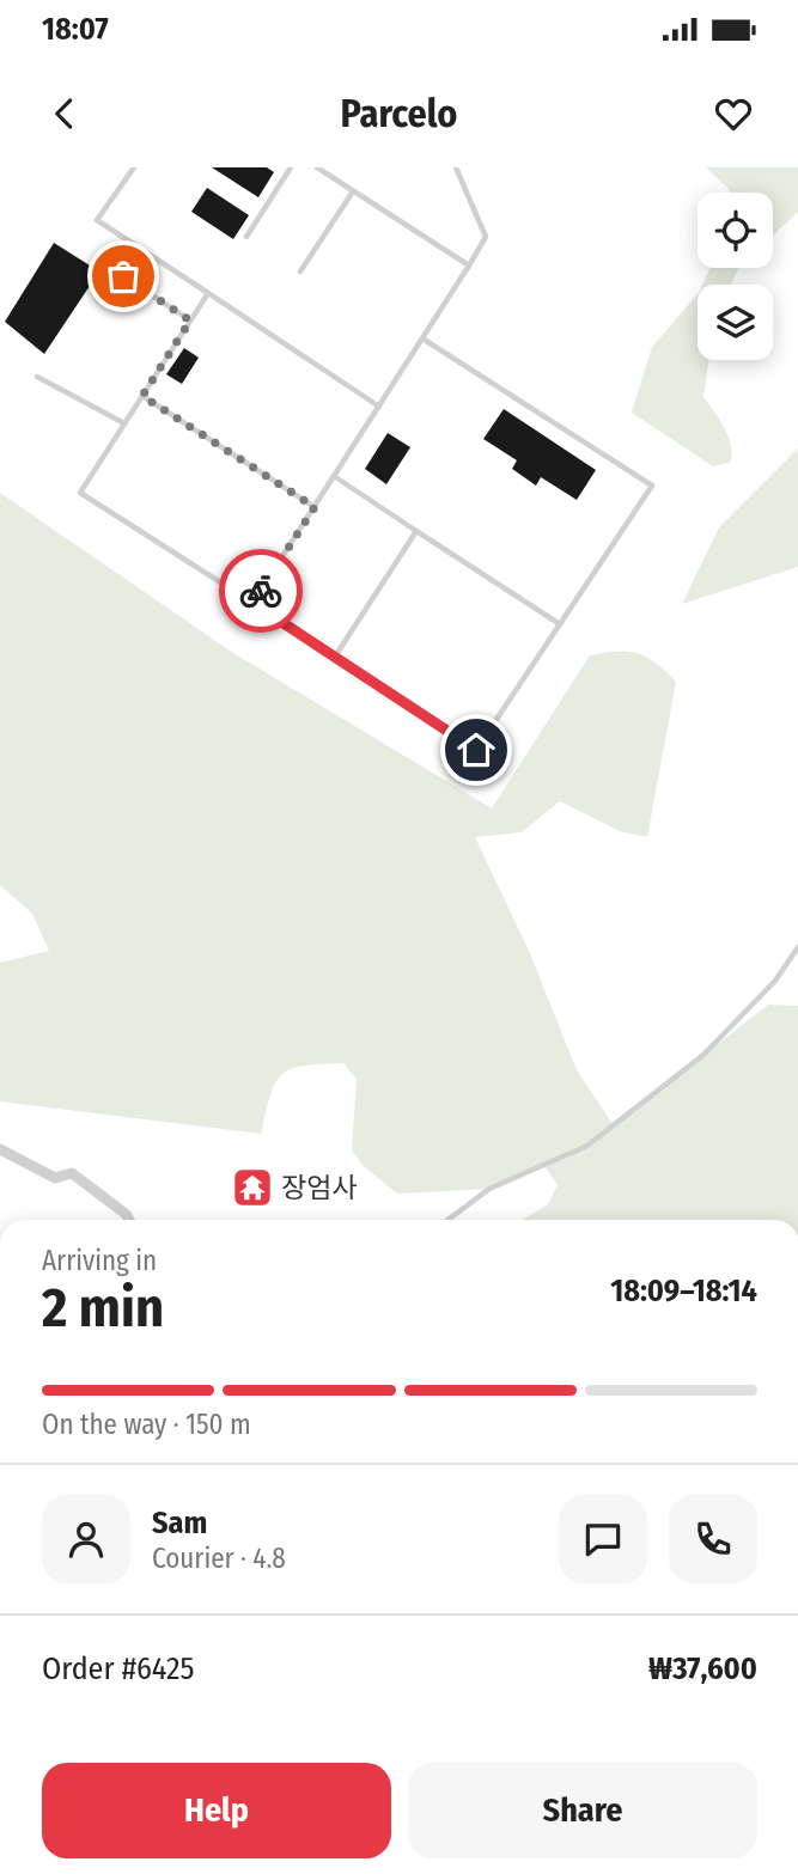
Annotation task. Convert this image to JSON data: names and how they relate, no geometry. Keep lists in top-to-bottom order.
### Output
{
  "places": {
    "temple": ["장엄사"]
  },
  "page": {
    "status": "18:07",
    "header": "Parcelo",
    "heading": ["2 min", "Arriving in", "18:09–18:14"],
    "panel": [
      "Sam",
      "Courier · 4.8",
      "Order #6425",
      "₩37,600"
    ],
    "bar": "On the way · 150 m",
    "buttons": ["Help", "Share"]
  }
}
